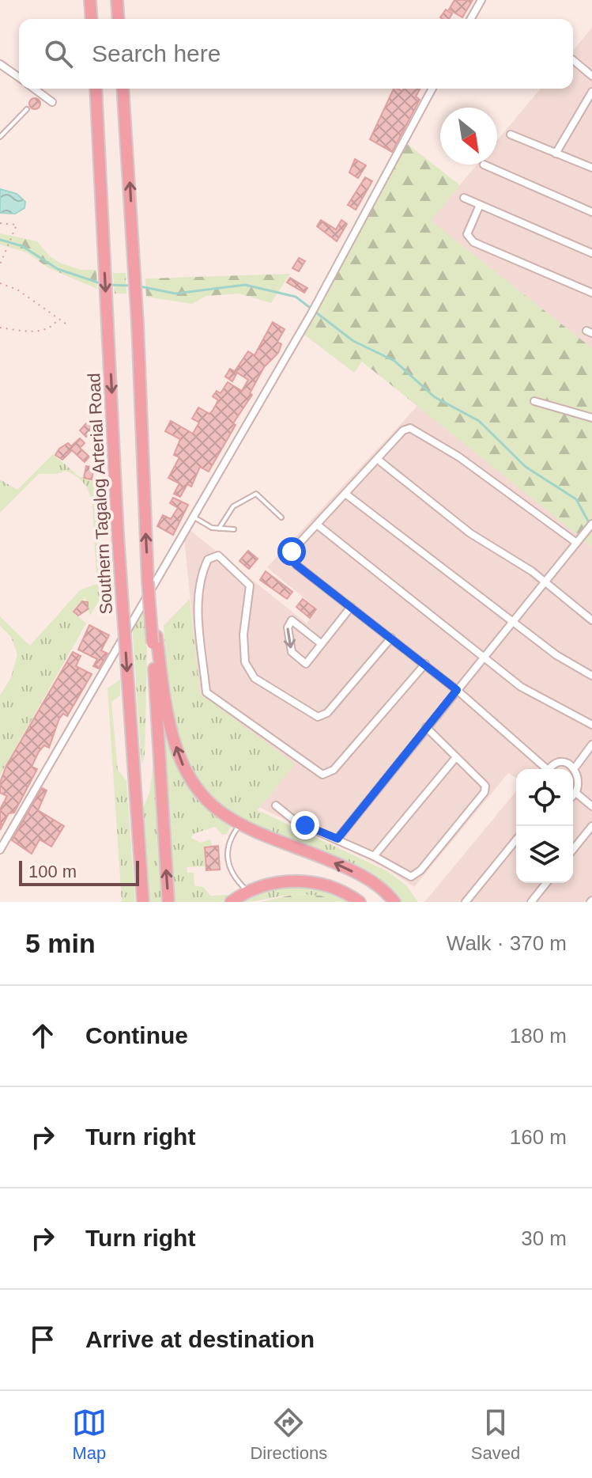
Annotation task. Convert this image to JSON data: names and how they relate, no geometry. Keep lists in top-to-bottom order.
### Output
{
  "streets": {
    "highway": ["Southern Tagalog Arterial Road"]
  },
  "scale_bar": "100 m",
  "north": "bottom right",
  "page": {
    "search": "Search here",
    "scale": "100 m",
    "heading": ["5 min", "Walk · 370 m"],
    "list": [
      ["Continue", "180 m"],
      ["Turn right", "160 m"],
      ["Turn right", "30 m"],
      "Arrive at destination"
    ],
    "nav": ["Map", "Directions", "Saved"]
  }
}
